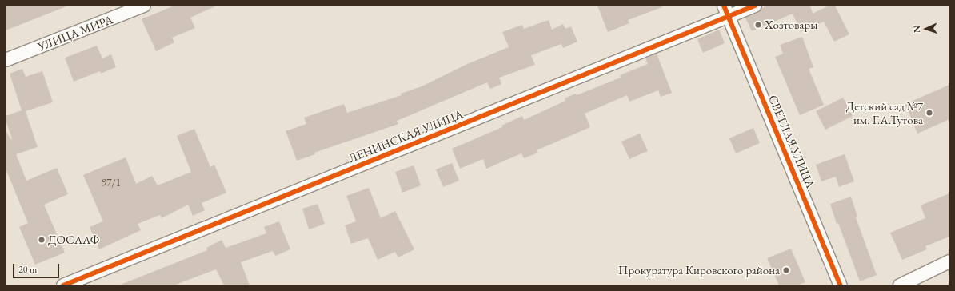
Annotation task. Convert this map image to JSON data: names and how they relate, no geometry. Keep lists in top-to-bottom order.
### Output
{
  "streets": {
    "street": ["УЛИЦА МИРА", "ЛЕНИНСКАЯ УЛИЦА", "СВЕТЛАЯ УЛИЦА"]
  },
  "crossings": [
    ["ЛЕНИНСКАЯ УЛИЦА", "СВЕТЛАЯ УЛИЦА"]
  ],
  "places": [
    "Хозтовары",
    "Детский сад №7 им. Г.А.Тутова",
    "ДОСААФ",
    "Прокуратура Кировского района"
  ],
  "house_numbers": ["97/1"],
  "scale_bar": "20 m",
  "north": "left"
}
